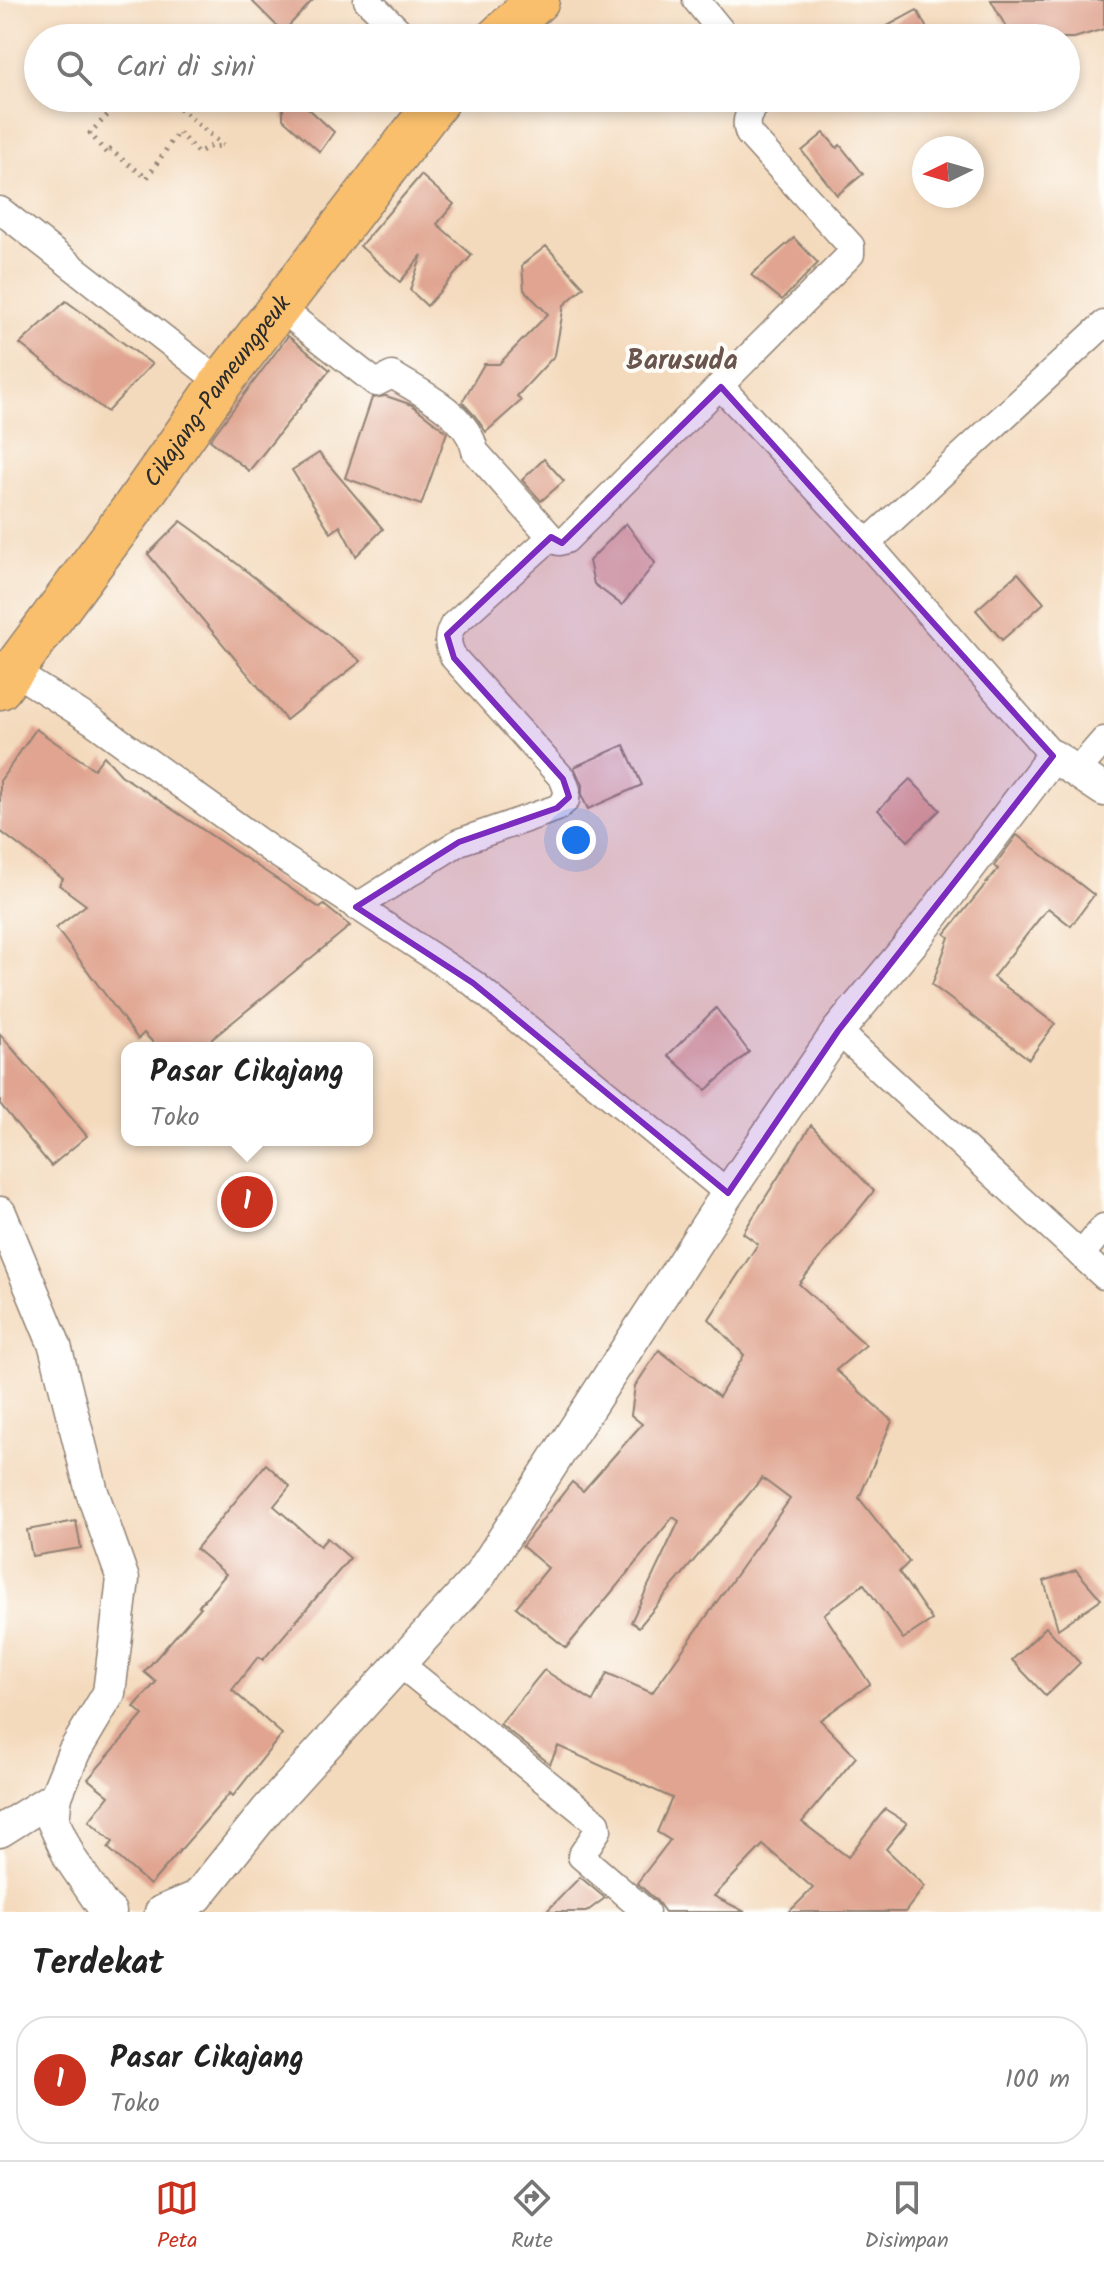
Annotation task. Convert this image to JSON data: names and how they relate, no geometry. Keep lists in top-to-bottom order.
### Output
{
  "streets": {
    "main road": ["Cikajang-Pameungpeuk"]
  },
  "districts": ["Barusuda"],
  "north": "left",
  "page": {
    "search": "Cari di sini",
    "popup": ["Pasar Cikajang", "Toko"],
    "pins": "1",
    "heading": "Terdekat",
    "list": [
      {
        "mark": "1",
        "name": "Pasar Cikajang",
        "note": "Toko",
        "value": "100 m"
      }
    ],
    "nav": ["Peta", "Rute", "Disimpan"]
  }
}
